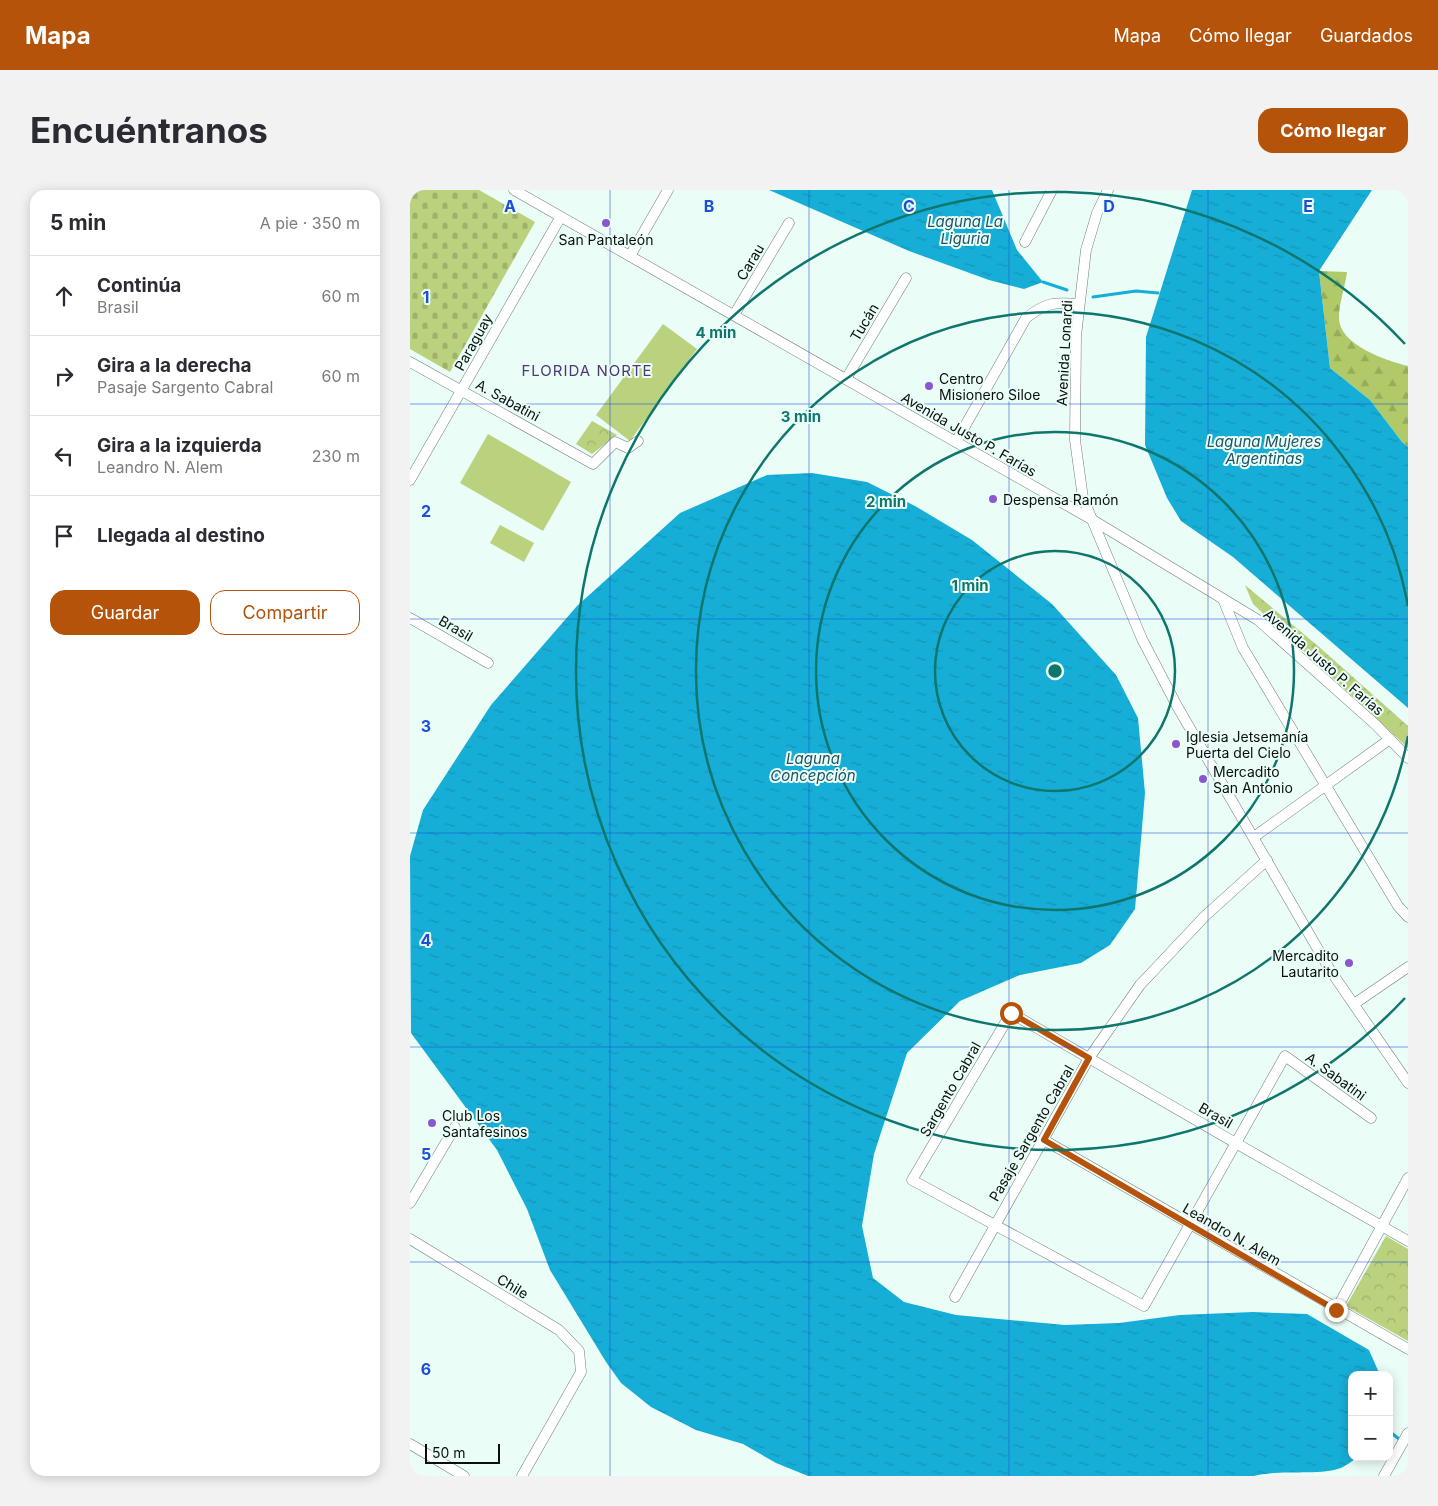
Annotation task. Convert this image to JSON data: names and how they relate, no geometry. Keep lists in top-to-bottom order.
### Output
{
  "streets": {
    "street": [
      "Carau",
      "Tucán",
      "Paraguay",
      "Avenida Lonardi",
      "A. Sabatini",
      "Avenida Justo P. Farías",
      "Brasil",
      "Sargento Cabral",
      "Pasaje Sargento Cabral",
      "Leandro N. Alem",
      "Chile"
    ]
  },
  "crossings": [
    ["Carau", "Avenida Justo P. Farías"],
    ["Tucán", "Avenida Justo P. Farías"],
    ["Paraguay", "A. Sabatini"],
    ["Paraguay", "Avenida Justo P. Farías"],
    ["Avenida Lonardi", "Avenida Justo P. Farías"],
    ["Avenida Lonardi", "Pasaje Sargento Cabral"],
    ["A. Sabatini", "Brasil"],
    ["Brasil", "Sargento Cabral"],
    ["Brasil", "Pasaje Sargento Cabral"],
    ["Sargento Cabral", "Pasaje Sargento Cabral"],
    ["Pasaje Sargento Cabral", "Leandro N. Alem"]
  ],
  "districts": ["FLORIDA NORTE"],
  "water": ["Laguna La Liguria", "Laguna Mujeres Argentinas", "Laguna Concepción"],
  "places": [
    "San Pantaleón",
    "Centro Misionero Siloe",
    "Despensa Ramón",
    "Iglesia Jetsemanía Puerta del Cielo",
    "Mercadito San Antonio",
    "Mercadito Lautarito",
    "Club Los Santafesinos"
  ],
  "scale_bar": "50 m",
  "page": {
    "header": "Mapa",
    "nav": ["Mapa", "Cómo llegar", "Guardados"],
    "buttons": [
      "Cómo llegar",
      ["Guardar", "Compartir"]
    ],
    "title": "Encuéntranos",
    "heading": ["5 min", "A pie · 350 m"],
    "list": [
      ["Continúa", "Brasil", "60 m"],
      ["Gira a la derecha", "Pasaje Sargento Cabral", "60 m"],
      ["Gira a la izquierda", "Leandro N. Alem", "230 m"],
      "Llegada al destino"
    ],
    "map_buttons": ["+", "−"],
    "scale": "50 m"
  },
  "grid": {
    "columns": [
      "A",
      "B",
      "C",
      "D",
      "E"
    ],
    "rows": [
      "1",
      "2",
      "3",
      "4",
      "5",
      "6"
    ]
  },
  "rings": [
    "4 min",
    "3 min",
    "2 min",
    "1 min"
  ]
}
